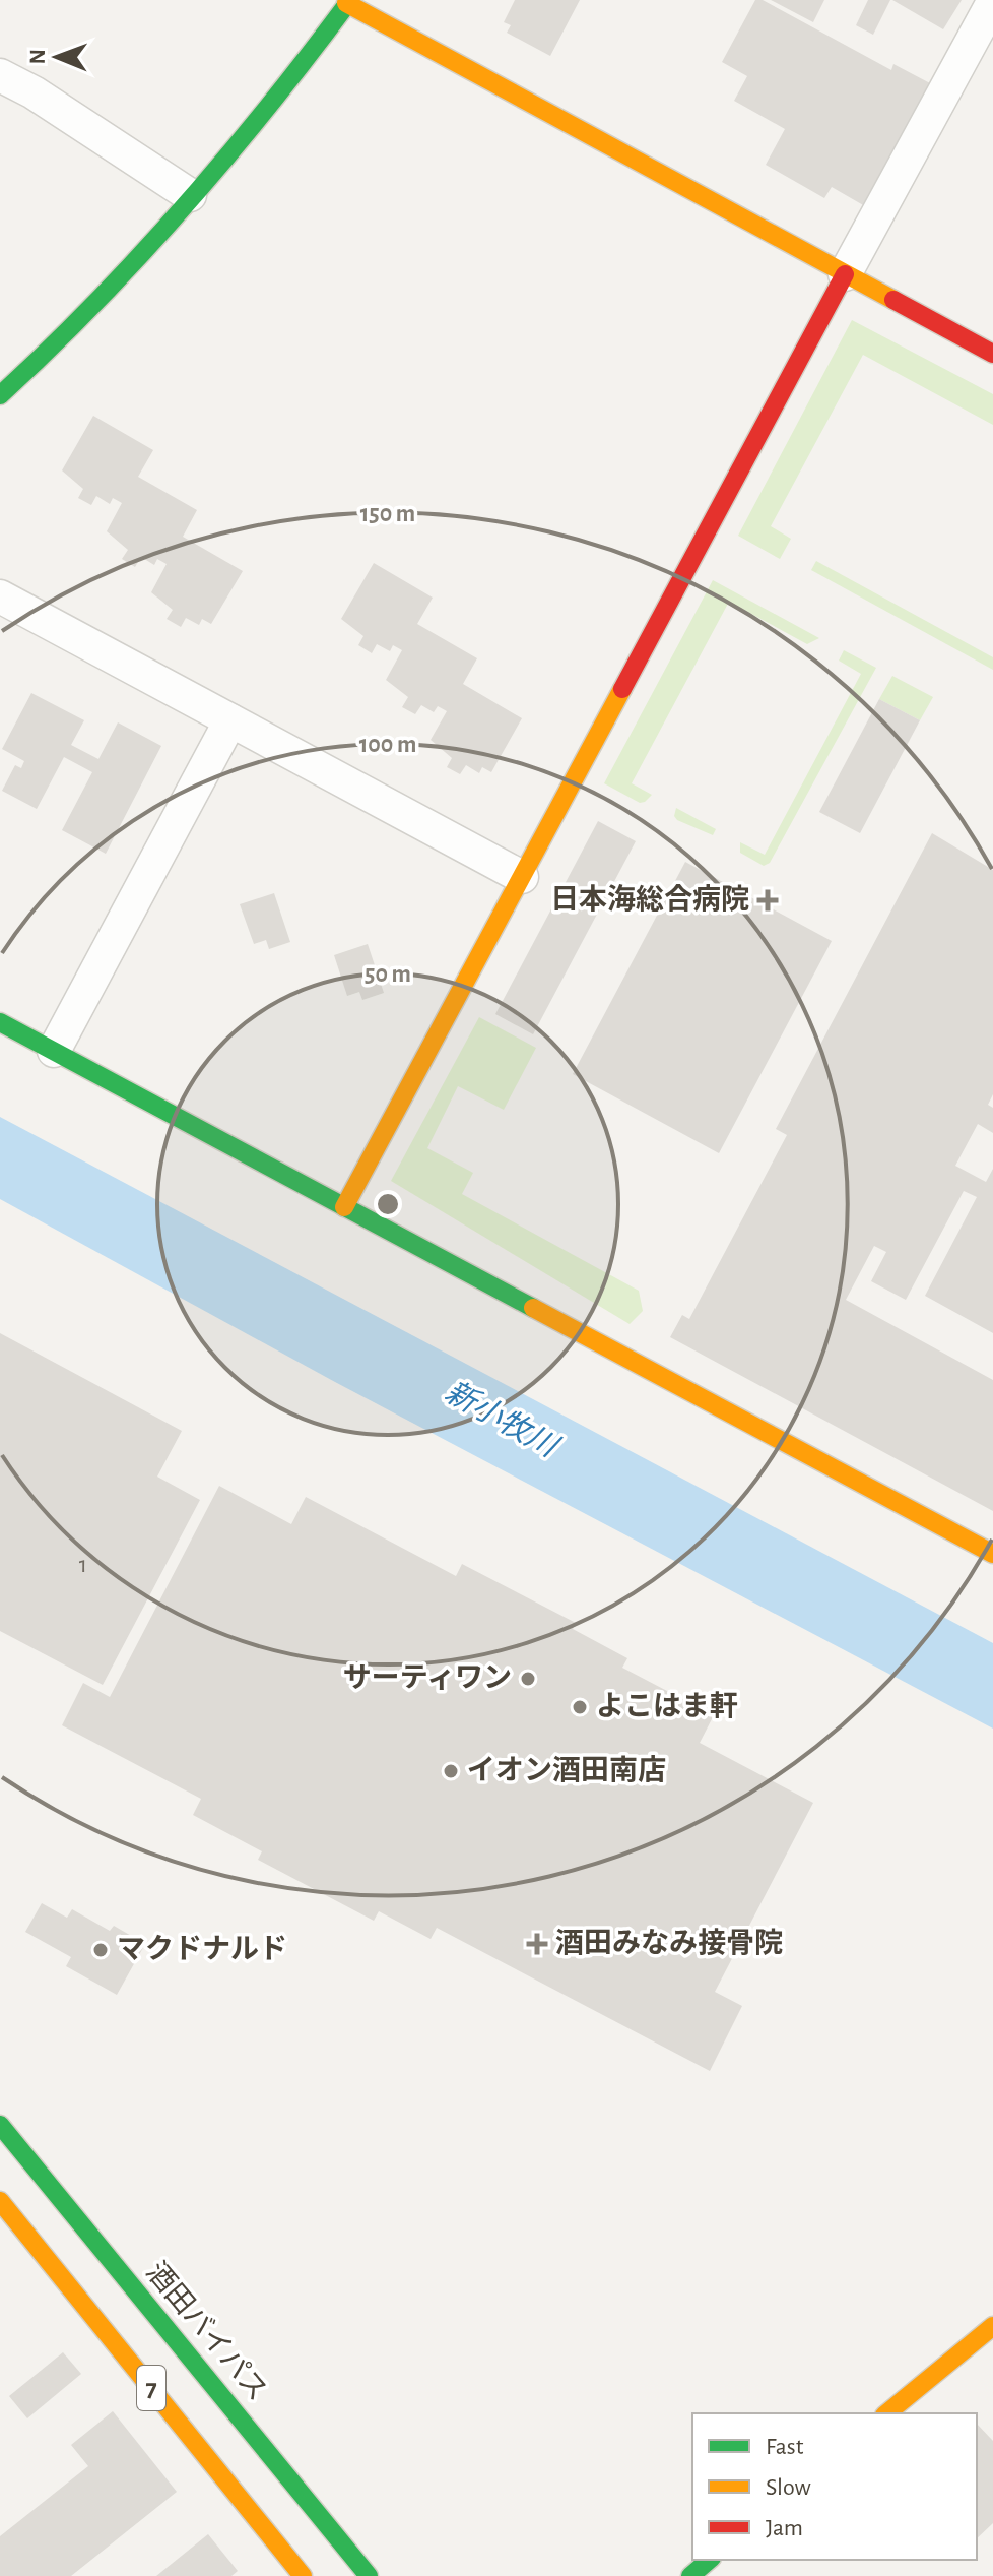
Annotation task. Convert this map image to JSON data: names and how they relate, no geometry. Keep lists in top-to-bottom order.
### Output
{
  "streets": {
    "main road": ["酒田バイパス", "7"]
  },
  "water": ["新小牧川"],
  "places": {
    "health": ["日本海総合病院", "酒田みなみ接骨院"],
    "other": [
      "サーティワン",
      "よこはま軒",
      "イオン酒田南店",
      "マクドナルド"
    ]
  },
  "house_numbers": ["1"],
  "legend": ["Fast", "Slow", "Jam"],
  "north": "left",
  "rings": ["150 m", "100 m", "50 m"]
}
